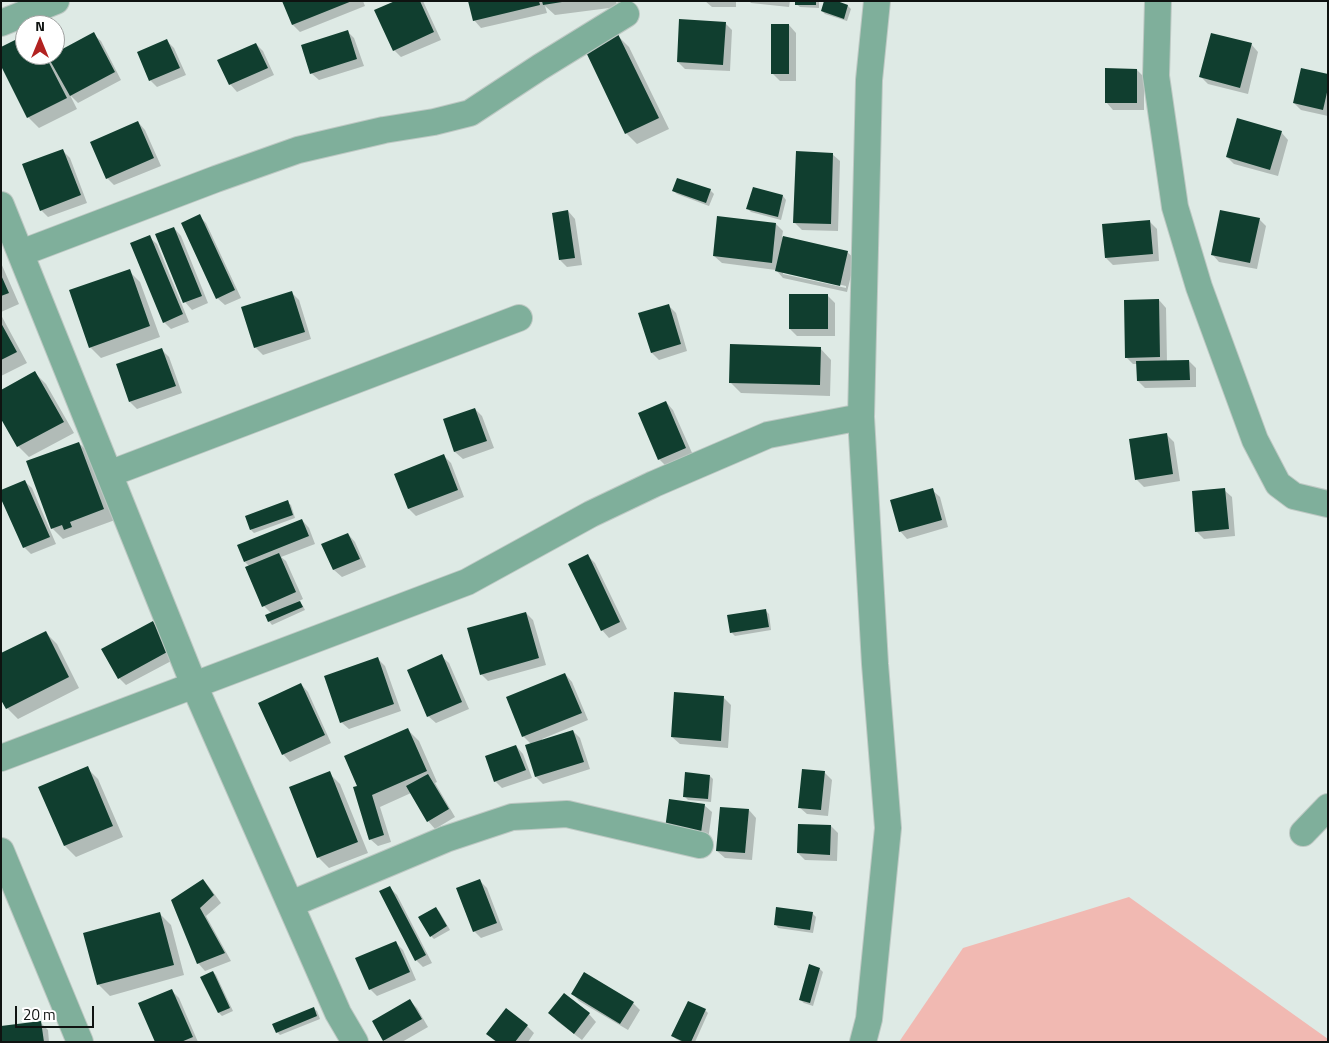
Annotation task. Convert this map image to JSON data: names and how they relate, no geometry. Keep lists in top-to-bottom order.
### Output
{
  "scale_bar": "20 m",
  "north": "top"
}
